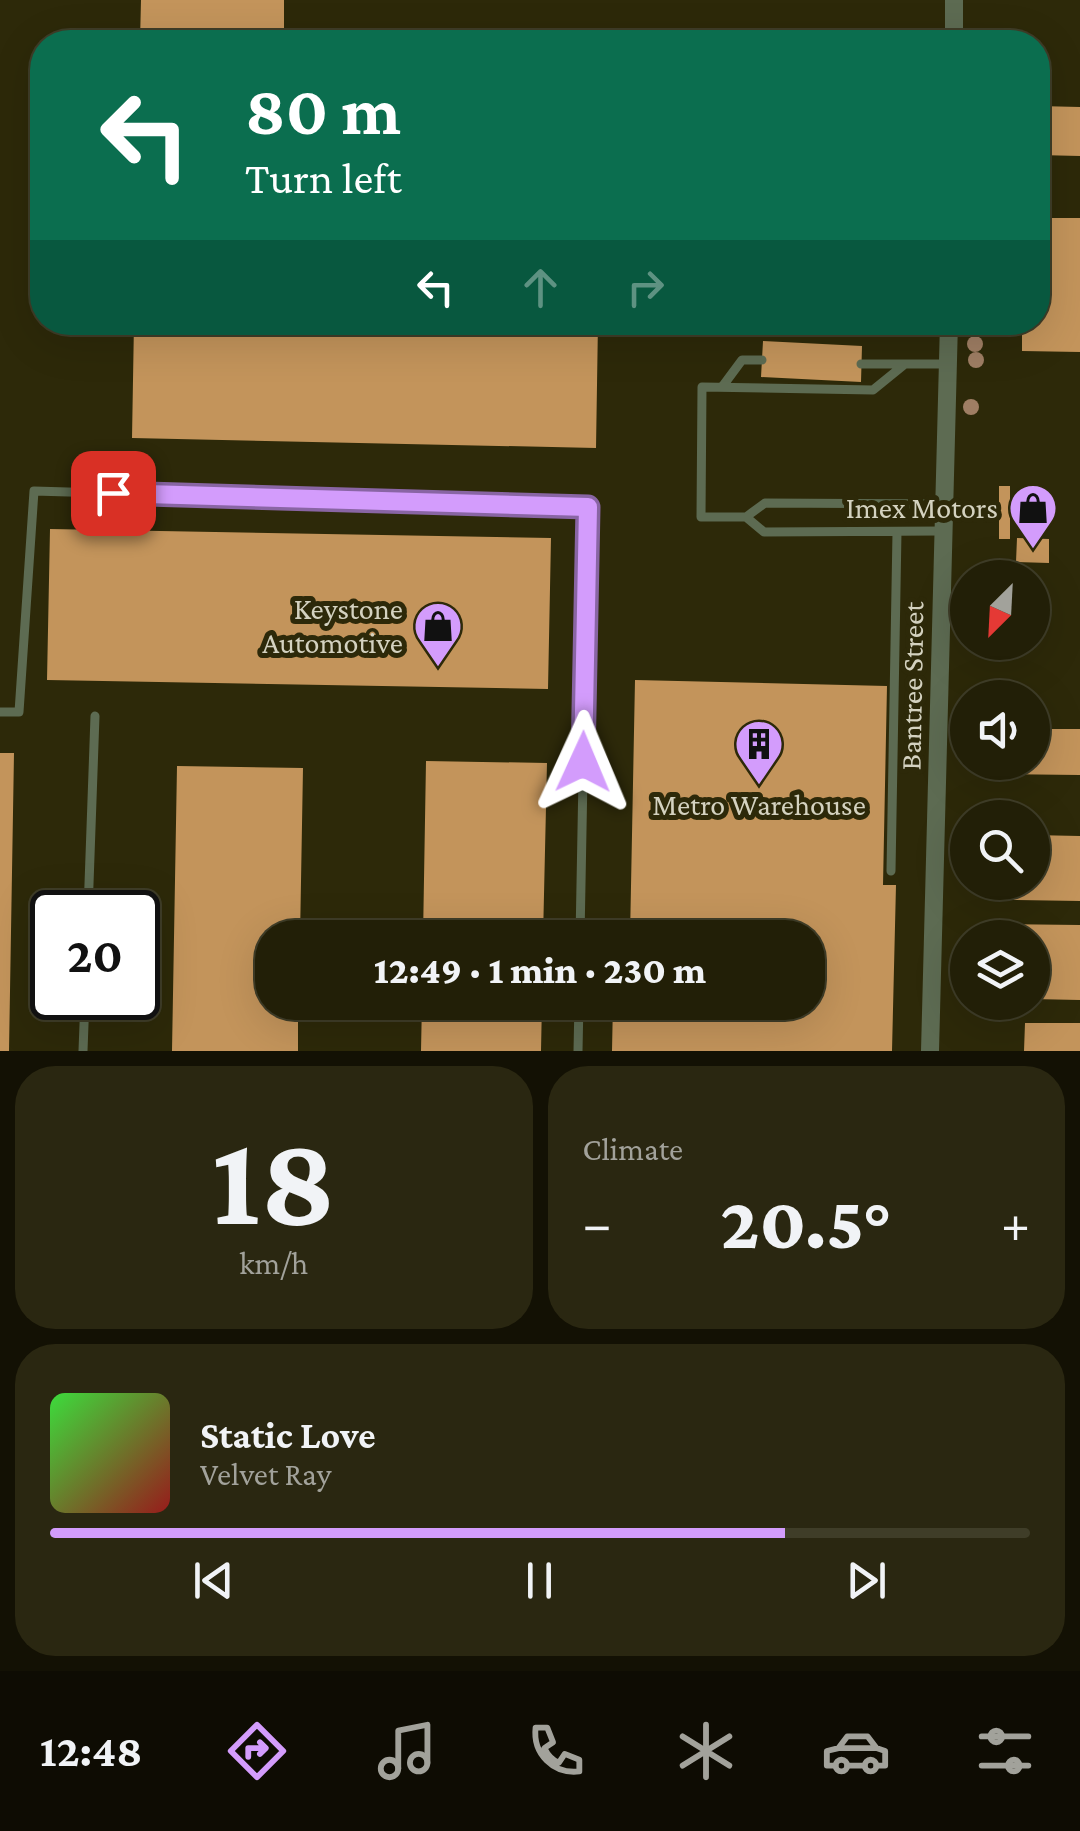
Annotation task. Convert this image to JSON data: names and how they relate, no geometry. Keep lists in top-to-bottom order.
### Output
{
  "streets": {
    "street": ["Bantree Street"]
  },
  "places": {
    "shop": ["Imex Motors", "Keystone Automotive"],
    "building": ["Metro Warehouse"]
  },
  "north": "bottom left",
  "page": {
    "turn": ["80 m", "Turn left"],
    "limit": "20",
    "trip": "12:49 · 1 min · 230 m",
    "tile": [
      ["18", "km/h"],
      "Climate"
    ],
    "heat": ["−", "20.5°", "+"],
    "song": ["Static Love", "Velvet Ray"],
    "tabs": "12:48"
  }
}
